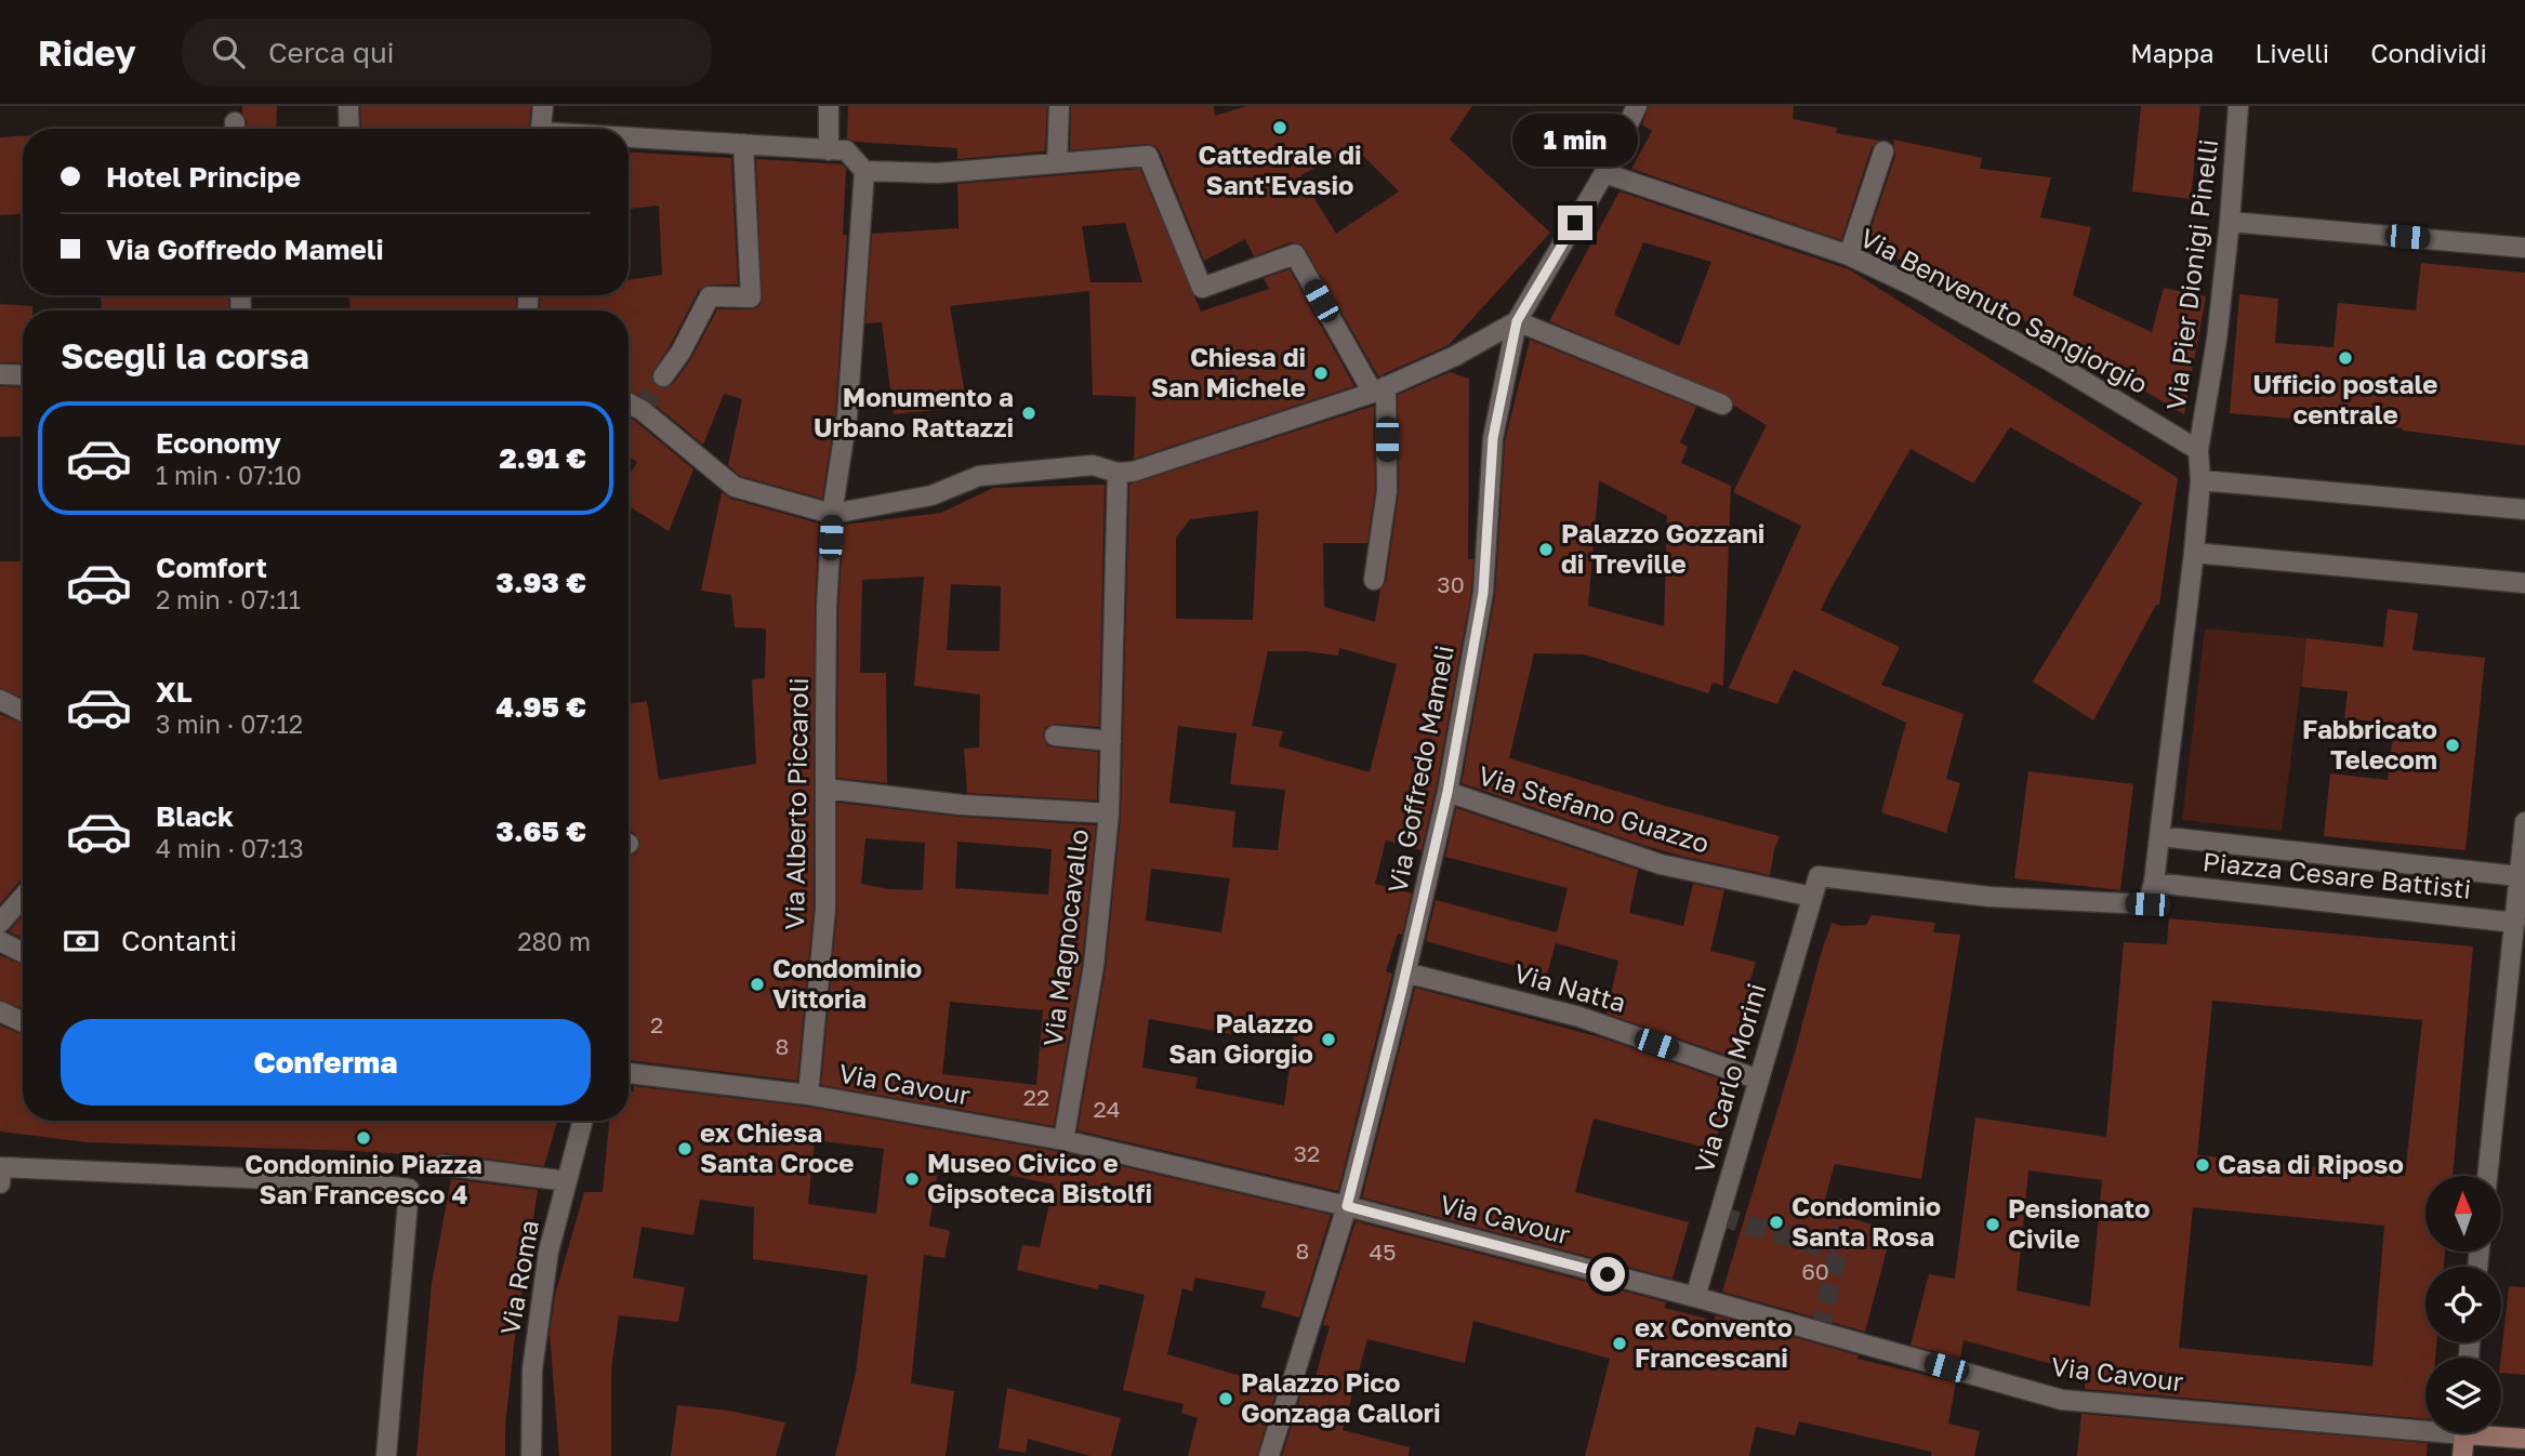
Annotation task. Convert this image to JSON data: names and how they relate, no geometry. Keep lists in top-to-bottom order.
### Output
{
  "streets": {
    "street": [
      "Via Pier Dionigi Pinelli",
      "Via Benvenuto Sangiorgio",
      "Via Goffredo Mameli",
      "Via Alberto Piccaroli",
      "Via Stefano Guazzo",
      "Piazza Cesare Battisti",
      "Via Magnocavallo",
      "Via Natta",
      "Via Carlo Morini",
      "Via Cavour",
      "Via Roma"
    ]
  },
  "crossings": [
    ["Via Pier Dionigi Pinelli", "Via Benvenuto Sangiorgio"],
    ["Via Benvenuto Sangiorgio", "Via Goffredo Mameli"],
    ["Via Goffredo Mameli", "Via Stefano Guazzo"],
    ["Via Goffredo Mameli", "Via Natta"],
    ["Via Goffredo Mameli", "Via Cavour"],
    ["Via Alberto Piccaroli", "Via Cavour"],
    ["Via Stefano Guazzo", "Via Carlo Morini"],
    ["Piazza Cesare Battisti", "Via Carlo Morini"],
    ["Via Magnocavallo", "Via Cavour"],
    ["Via Natta", "Via Carlo Morini"],
    ["Via Carlo Morini", "Via Cavour"]
  ],
  "places": [
    "Cattedrale di Sant'Evasio",
    "Ufficio postale centrale",
    "Chiesa di San Michele",
    "Monumento a Urbano Rattazzi",
    "Palazzo Gozzani di Treville",
    "Fabbricato Telecom",
    "Condominio Vittoria",
    "Palazzo San Giorgio",
    "Condominio Piazza San Francesco 4",
    "ex Chiesa Santa Croce",
    "Casa di Riposo",
    "Museo Civico e Gipsoteca Bistolfi",
    "Condominio Santa Rosa",
    "Pensionato Civile",
    "ex Convento Francescani",
    "Palazzo Pico Gonzaga Callori"
  ],
  "house_numbers": [
    "30",
    "2",
    "8",
    "22",
    "24",
    "32",
    "8",
    "45",
    "60"
  ],
  "north": "top",
  "page": {
    "header": "Ridey",
    "search": "Cerca qui",
    "nav": ["Mappa", "Livelli", "Condividi"],
    "bubble": "1 min",
    "banner": ["Hotel Principe", "Via Goffredo Mameli"],
    "heading": "Scegli la corsa",
    "list": [
      {
        "name": "Economy",
        "note": "1 min · 07:10",
        "value": "2.91 €"
      },
      {
        "name": "Comfort",
        "note": "2 min · 07:11",
        "value": "3.93 €"
      },
      {
        "name": "XL",
        "note": "3 min · 07:12",
        "value": "4.95 €"
      },
      {
        "name": "Black",
        "note": "4 min · 07:13",
        "value": "3.65 €"
      }
    ],
    "pay": ["Contanti", "280 m"],
    "buttons": "Conferma"
  }
}
